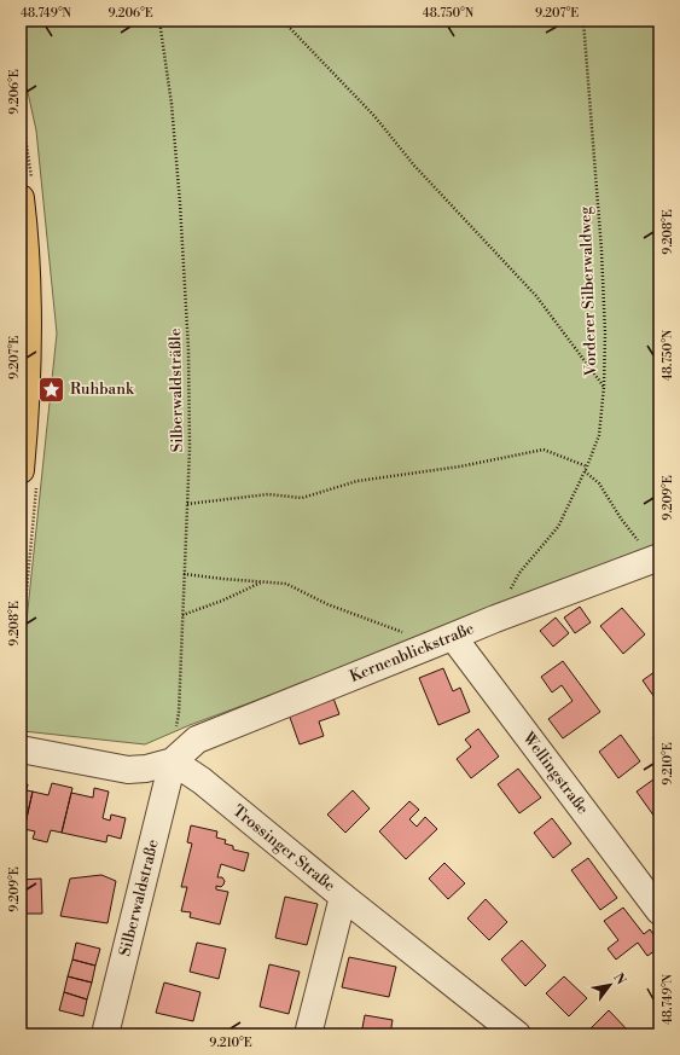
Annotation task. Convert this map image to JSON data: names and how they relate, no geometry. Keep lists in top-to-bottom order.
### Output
{
  "streets": {
    "street": [
      "Kernenblickstraße",
      "Wellingstraße",
      "Trossinger Straße",
      "Silberwaldstraße"
    ],
    "path": ["Vorderer Silberwaldweg", "Silberwaldsträßle"]
  },
  "crossings": [
    ["Vorderer Silberwaldweg", "Kernenblickstraße"],
    ["Silberwaldsträßle", "Kernenblickstraße"],
    ["Silberwaldsträßle", "Trossinger Straße"],
    ["Silberwaldsträßle", "Silberwaldstraße"],
    ["Kernenblickstraße", "Wellingstraße"],
    ["Kernenblickstraße", "Trossinger Straße"],
    ["Kernenblickstraße", "Silberwaldstraße"],
    ["Trossinger Straße", "Silberwaldstraße"]
  ],
  "places": {
    "place": ["Ruhbank"]
  },
  "north": "top right",
  "coordinates": [
    "48.749°N",
    "9.206°E",
    "48.750°N",
    "9.207°E",
    "9.208°E",
    "9.209°E",
    "9.210°E"
  ]
}
